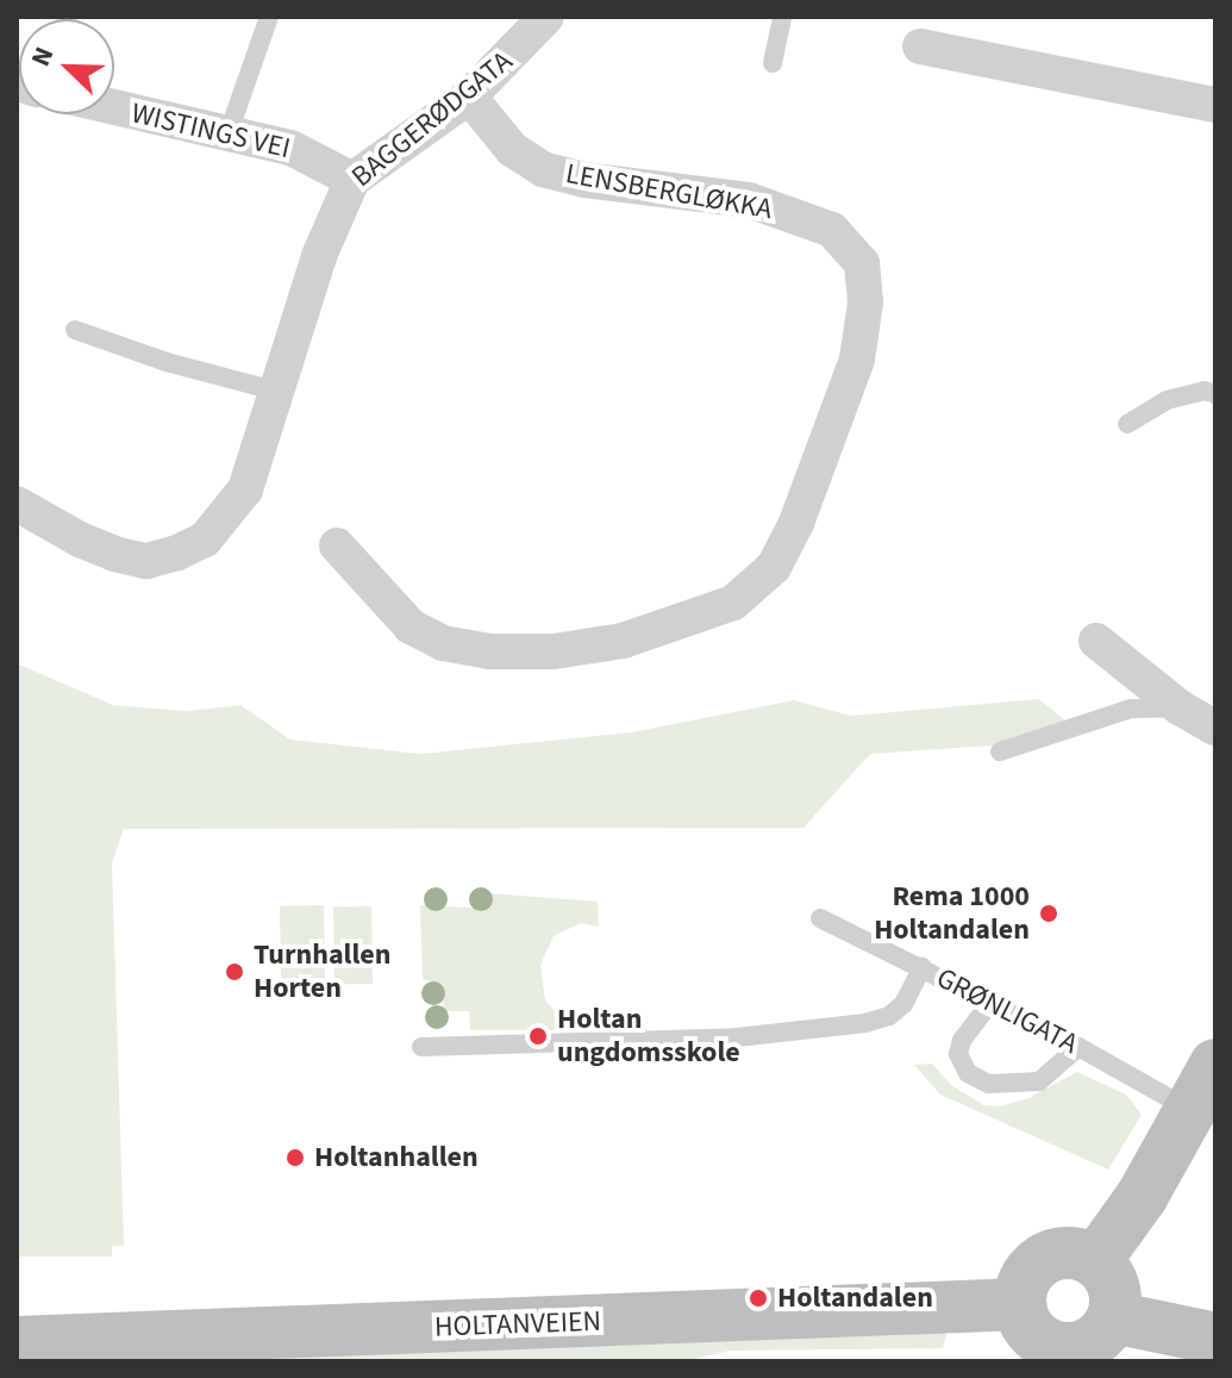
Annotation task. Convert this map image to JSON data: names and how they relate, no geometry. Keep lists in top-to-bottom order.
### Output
{
  "streets": {
    "main road": ["HOLTANVEIEN"],
    "street": ["BAGGERØDGATA", "WISTINGS VEI", "LENSBERGLØKKA"],
    "lane": ["GRØNLIGATA"]
  },
  "crossings": [
    ["BAGGERØDGATA", "WISTINGS VEI"],
    ["BAGGERØDGATA", "LENSBERGLØKKA"]
  ],
  "places": [
    "Rema 1000 Holtandalen",
    "Turnhallen Horten",
    "Holtan ungdomsskole",
    "Holtanhallen",
    "Holtandalen"
  ],
  "north": "top left"
}
